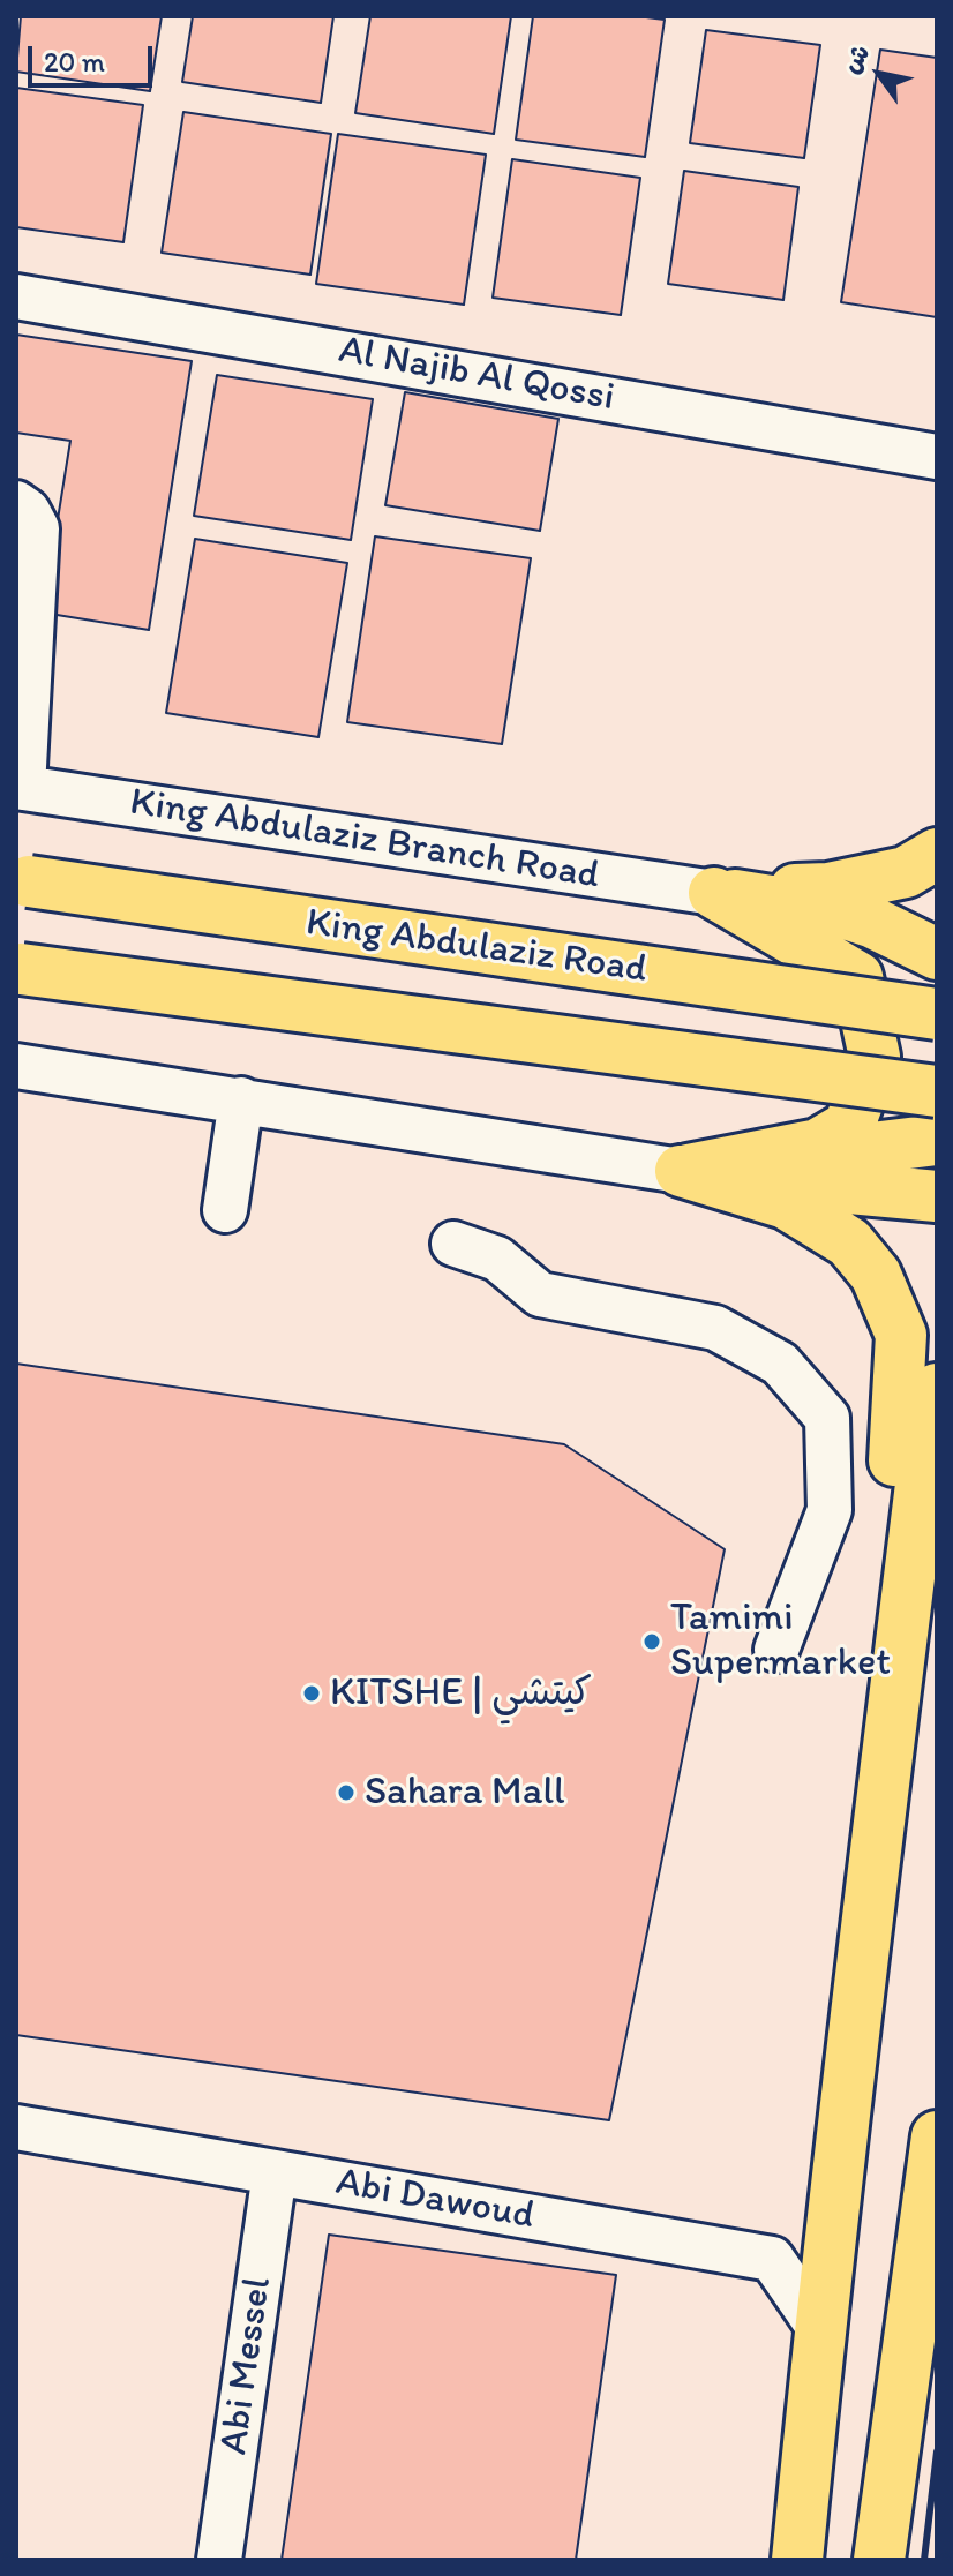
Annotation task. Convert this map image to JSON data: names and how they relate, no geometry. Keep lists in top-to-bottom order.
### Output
{
  "streets": {
    "main road": ["King Abdulaziz Road"],
    "street": [
      "Al Najib Al Qossi",
      "King Abdulaziz Branch Road",
      "Abi Dawoud",
      "Abi Messel"
    ]
  },
  "crossings": [
    ["Abi Dawoud", "Abi Messel"]
  ],
  "places": ["Tamimi Supermarket", "KITSHE | كيتشي", "Sahara Mall"],
  "scale_bar": "20 m",
  "north": "top left"
}
